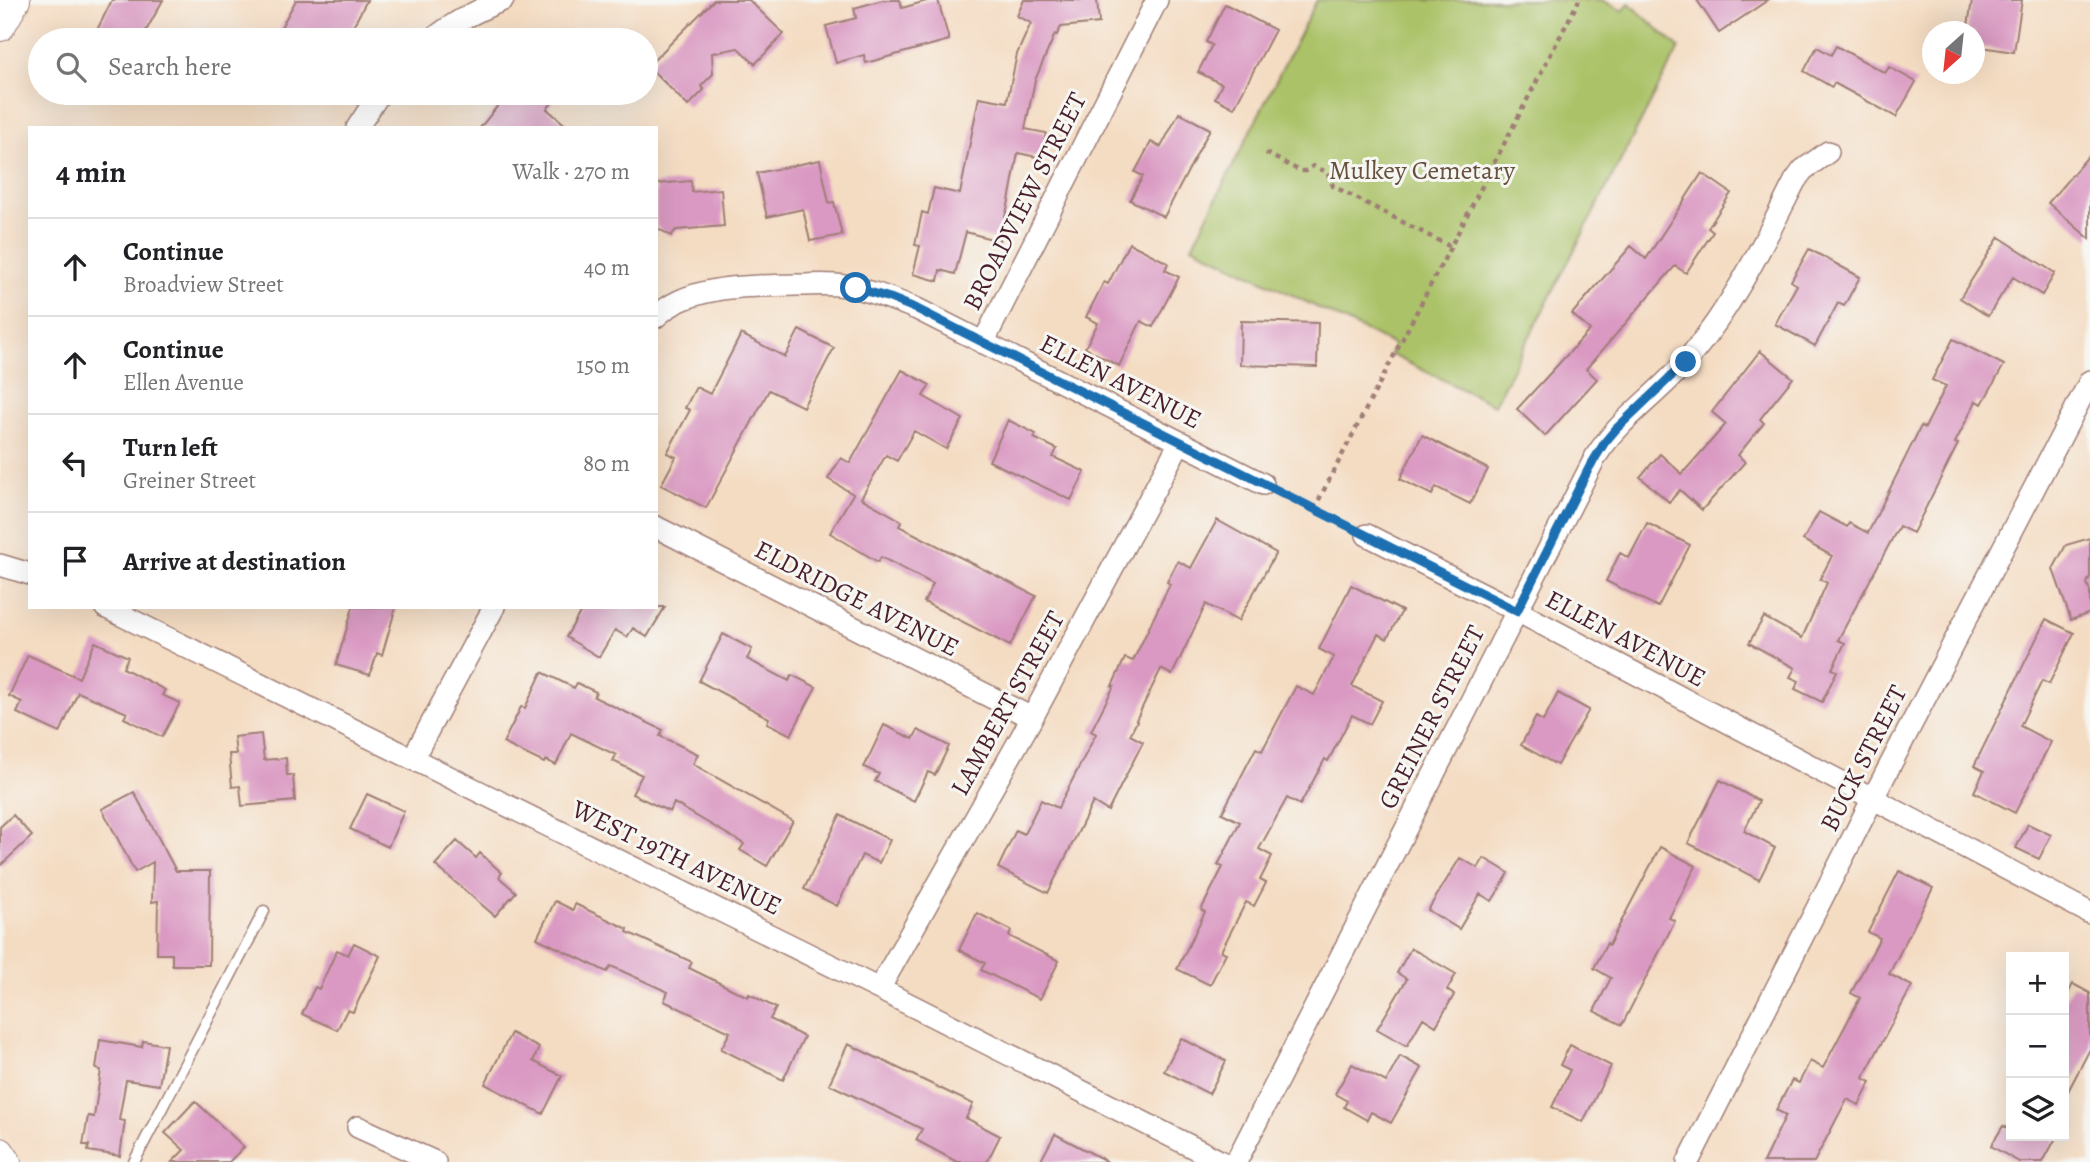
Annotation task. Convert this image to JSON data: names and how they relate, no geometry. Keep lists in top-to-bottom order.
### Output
{
  "streets": {
    "street": [
      "BROADVIEW STREET",
      "ELLEN AVENUE",
      "ELDRIDGE AVENUE",
      "LAMBERT STREET",
      "GREINER STREET",
      "BUCK STREET",
      "WEST 19TH AVENUE"
    ]
  },
  "crossings": [
    ["BROADVIEW STREET", "ELLEN AVENUE"],
    ["ELLEN AVENUE", "LAMBERT STREET"],
    ["ELLEN AVENUE", "GREINER STREET"],
    ["ELLEN AVENUE", "BUCK STREET"],
    ["ELDRIDGE AVENUE", "LAMBERT STREET"],
    ["LAMBERT STREET", "WEST 19TH AVENUE"]
  ],
  "parks": ["Mulkey Cemetary"],
  "north": "bottom left",
  "page": {
    "search": "Search here",
    "heading": ["4 min", "Walk · 270 m"],
    "list": [
      ["Continue", "Broadview Street", "40 m"],
      ["Continue", "Ellen Avenue", "150 m"],
      ["Turn left", "Greiner Street", "80 m"],
      "Arrive at destination"
    ],
    "map_buttons": ["+", "−"]
  }
}
